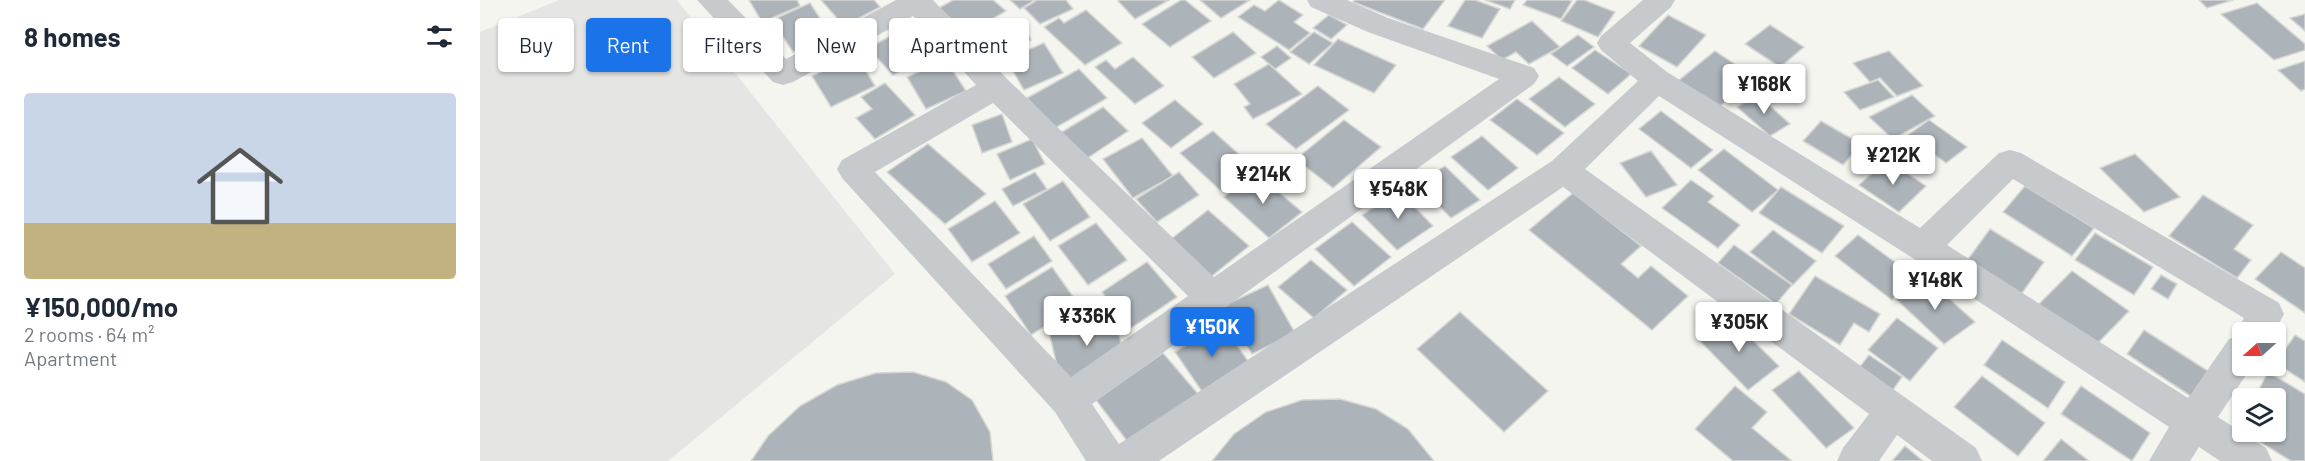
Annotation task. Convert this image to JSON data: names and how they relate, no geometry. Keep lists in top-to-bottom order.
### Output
{
  "north": "left",
  "page": {
    "heading": "8 homes",
    "chip": [
      "Buy",
      "Rent",
      "Filters",
      "New",
      "Apartment"
    ],
    "price": [
      "¥168K",
      "¥212K",
      "¥214K",
      "¥548K",
      "¥148K",
      "¥336K",
      "¥305K",
      "¥150K"
    ],
    "list": [
      {
        "name": "¥150,000/mo",
        "note": "2 rooms · 64 m² · Apartment"
      }
    ]
  }
}
